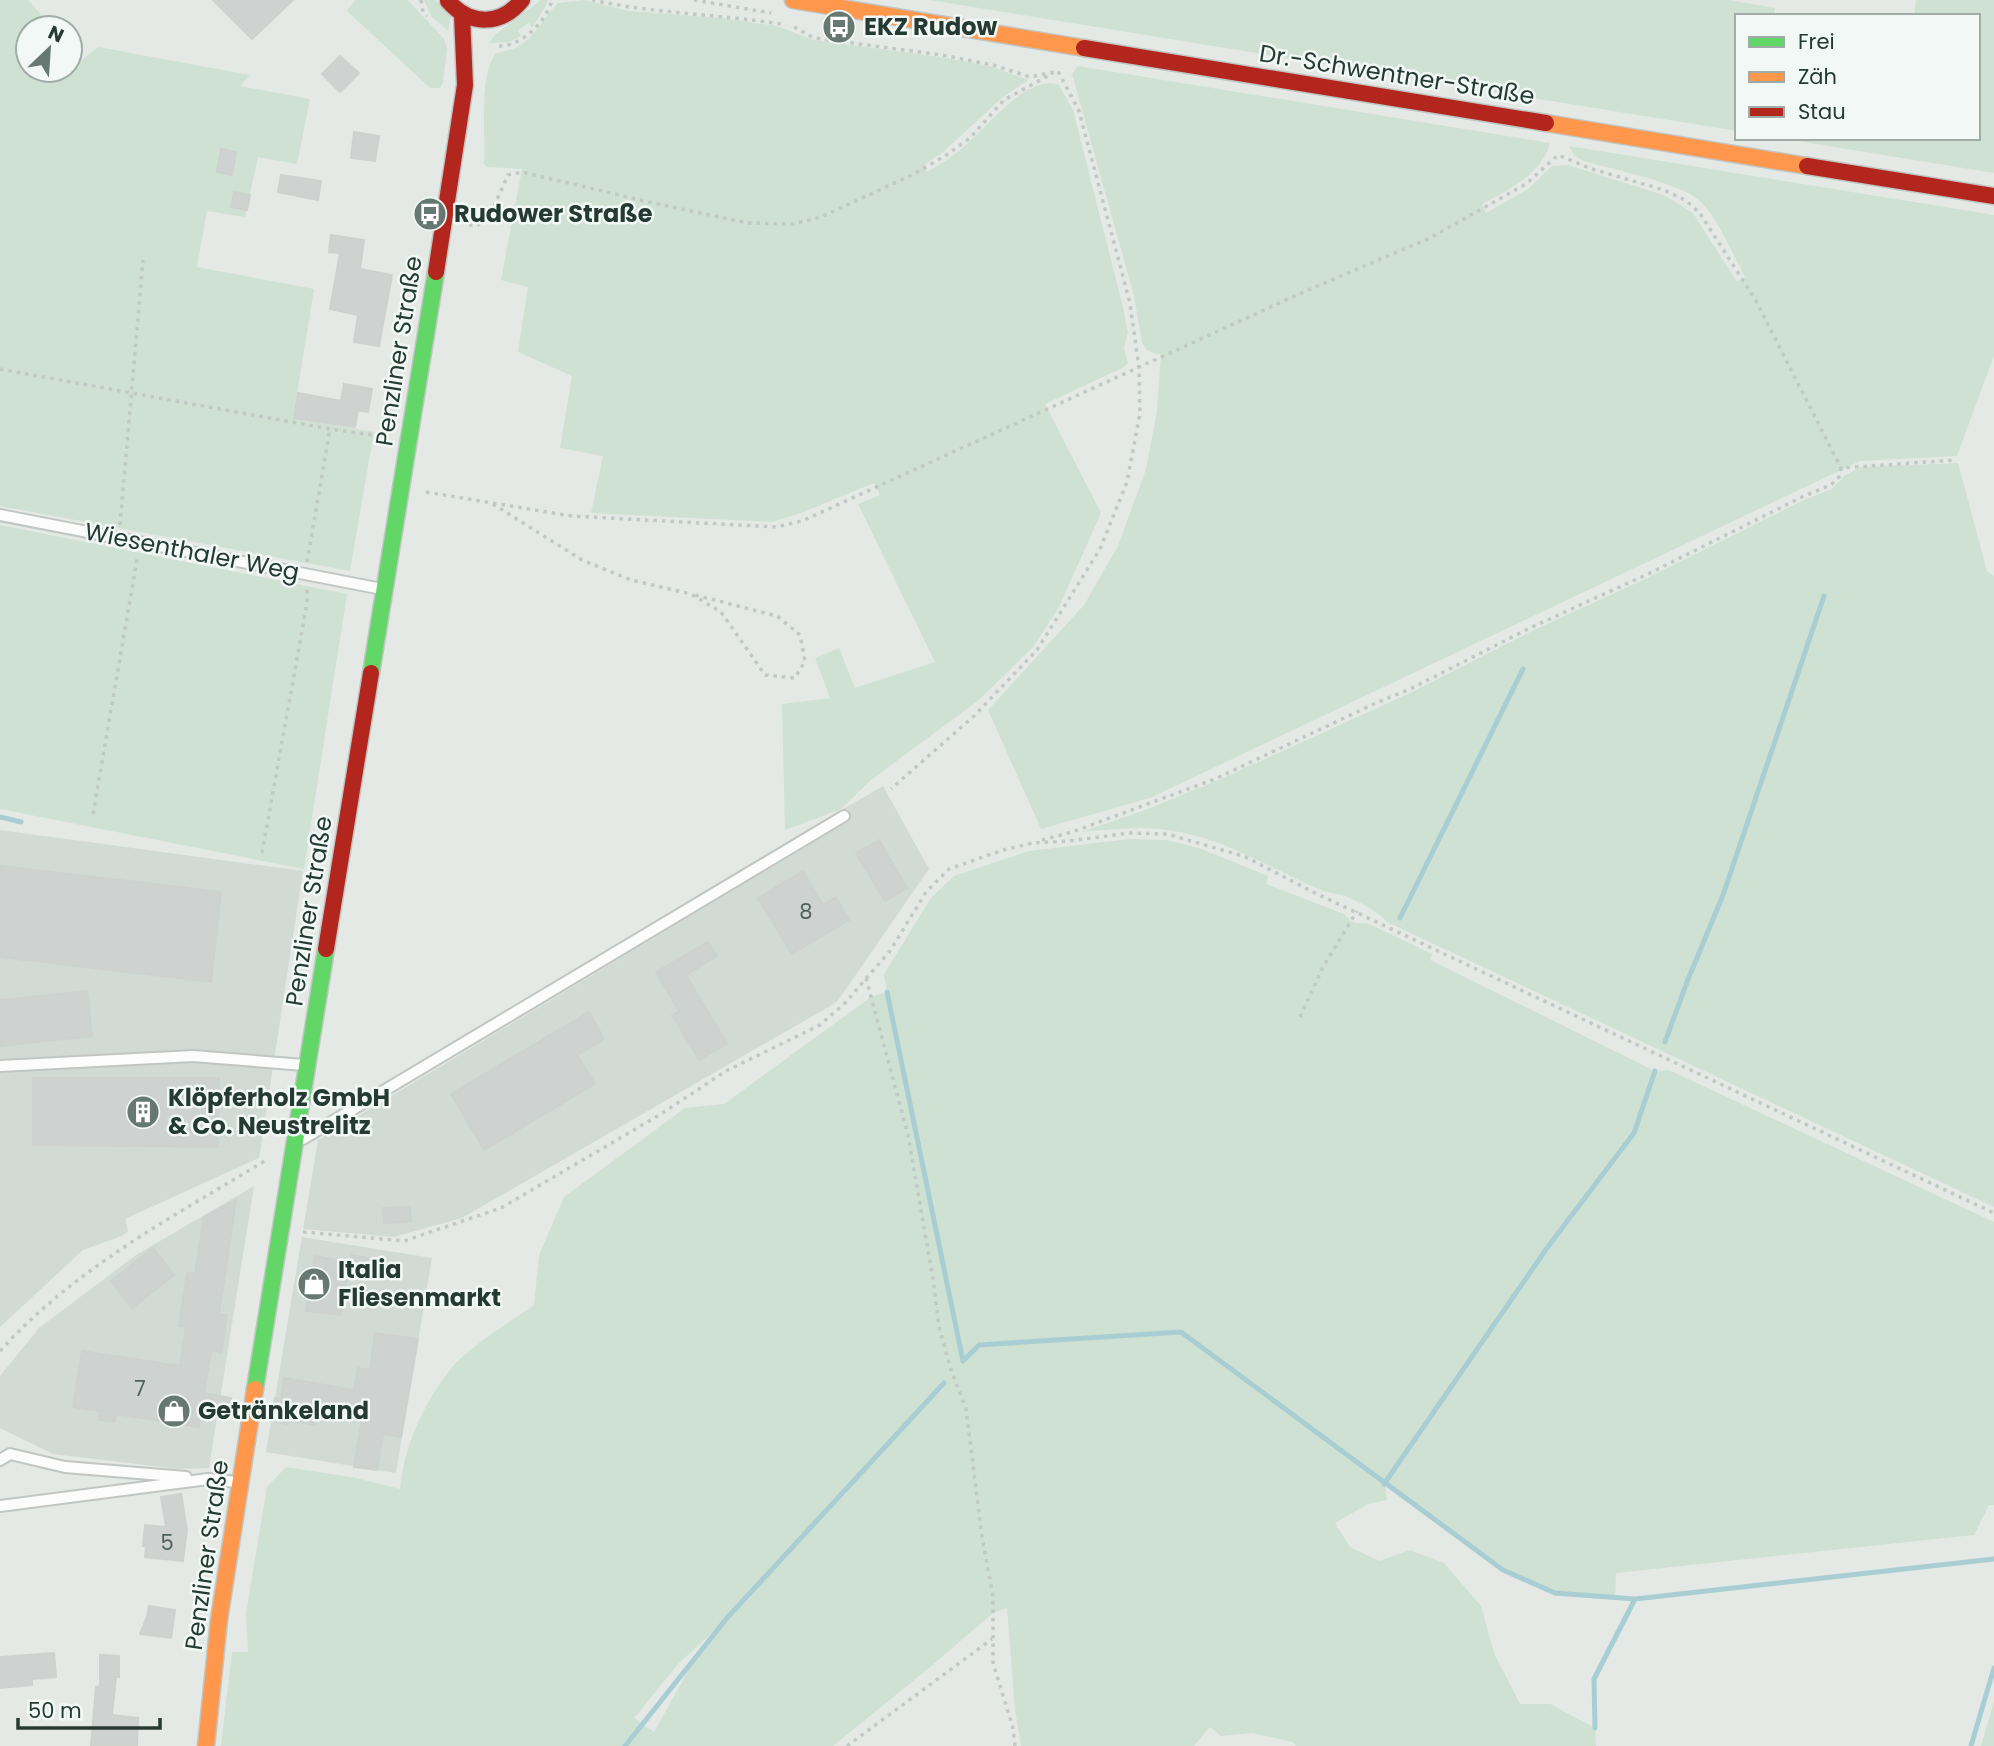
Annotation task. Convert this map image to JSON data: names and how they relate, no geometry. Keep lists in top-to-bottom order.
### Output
{
  "streets": {
    "main road": ["Dr.-Schwentner-Straße", "Penzliner Straße"],
    "lane": ["Wiesenthaler Weg"]
  },
  "crossings": [
    ["Penzliner Straße", "Wiesenthaler Weg"]
  ],
  "places": {
    "bus stop": ["EKZ Rudow", "Rudower Straße"],
    "building": ["Klöpferholz GmbH & Co. Neustrelitz"],
    "shop": ["Italia Fliesenmarkt", "Getränkeland"]
  },
  "house_numbers": ["8", "7", "5"],
  "legend": ["Frei", "Zäh", "Stau"],
  "scale_bar": "50 m",
  "north": "top right"
}
